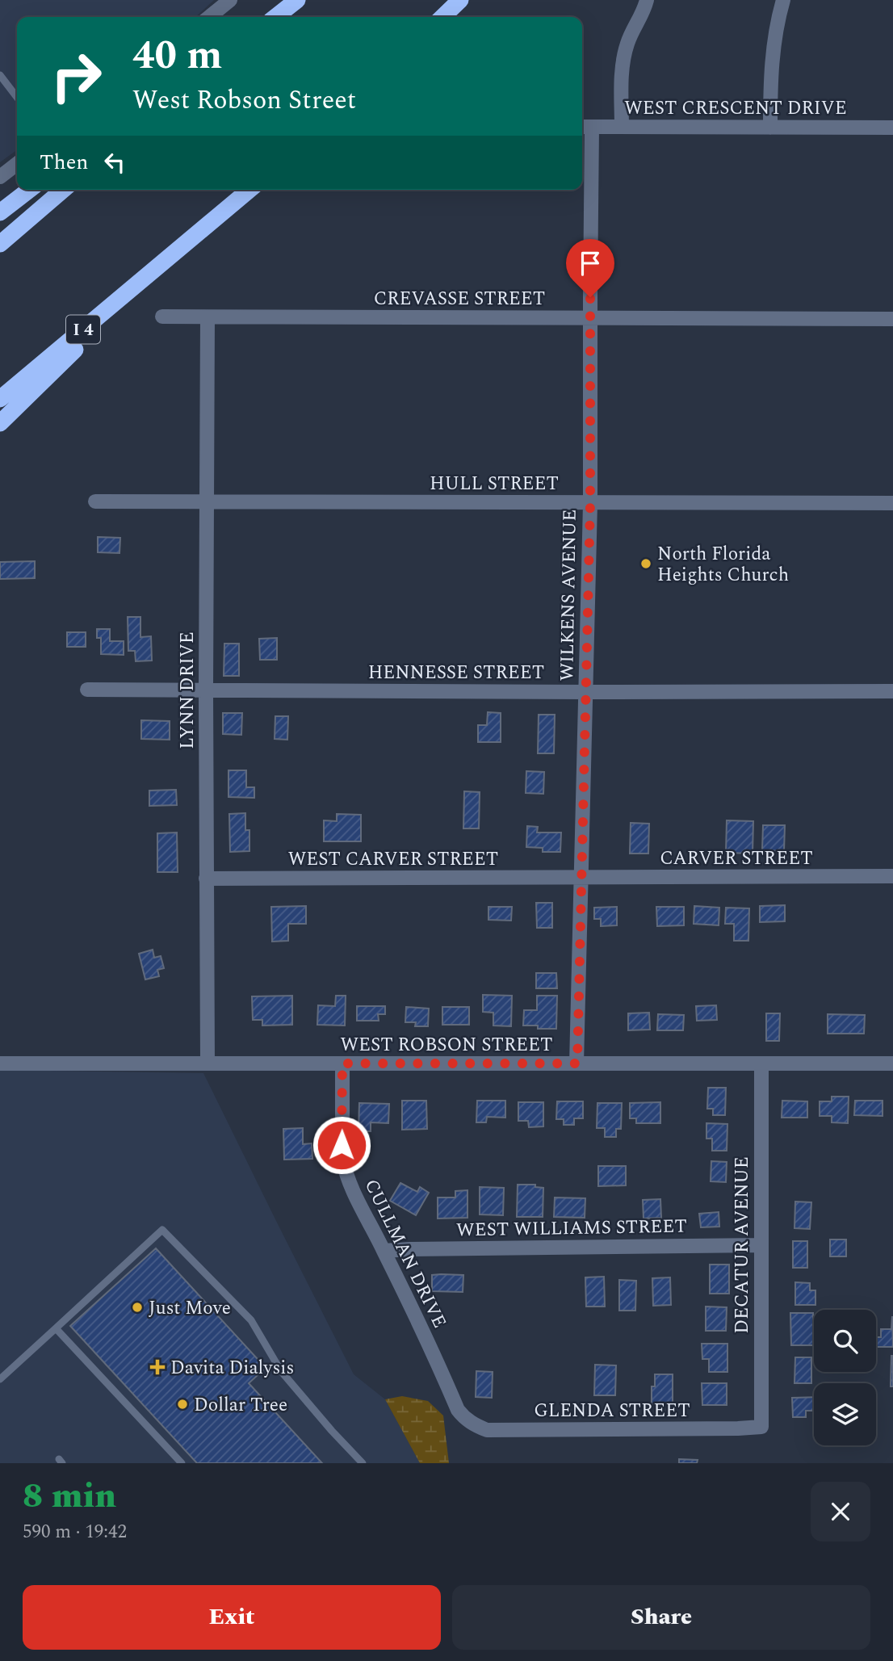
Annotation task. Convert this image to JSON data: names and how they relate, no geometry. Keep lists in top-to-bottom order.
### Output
{
  "streets": {
    "highway": ["I 4"],
    "street": [
      "WEST CRESCENT DRIVE",
      "CREVASSE STREET",
      "HULL STREET",
      "WILKENS AVENUE",
      "HENNESSE STREET",
      "LYNN DRIVE",
      "CARVER STREET",
      "WEST CARVER STREET",
      "WEST ROBSON STREET",
      "WEST WILLIAMS STREET",
      "DECATUR AVENUE",
      "CULLMAN DRIVE",
      "GLENDA STREET"
    ]
  },
  "crossings": [
    ["WEST CRESCENT DRIVE", "WILKENS AVENUE"],
    ["CREVASSE STREET", "WILKENS AVENUE"],
    ["CREVASSE STREET", "LYNN DRIVE"],
    ["HULL STREET", "WILKENS AVENUE"],
    ["HULL STREET", "LYNN DRIVE"],
    ["WILKENS AVENUE", "HENNESSE STREET"],
    ["WILKENS AVENUE", "CARVER STREET"],
    ["WILKENS AVENUE", "WEST CARVER STREET"],
    ["WILKENS AVENUE", "WEST ROBSON STREET"],
    ["HENNESSE STREET", "LYNN DRIVE"],
    ["LYNN DRIVE", "WEST CARVER STREET"],
    ["LYNN DRIVE", "WEST ROBSON STREET"],
    ["CARVER STREET", "WEST CARVER STREET"],
    ["WEST ROBSON STREET", "DECATUR AVENUE"],
    ["WEST ROBSON STREET", "CULLMAN DRIVE"],
    ["WEST WILLIAMS STREET", "DECATUR AVENUE"],
    ["WEST WILLIAMS STREET", "CULLMAN DRIVE"],
    ["DECATUR AVENUE", "GLENDA STREET"],
    ["CULLMAN DRIVE", "GLENDA STREET"]
  ],
  "places": {
    "other": ["North Florida Heights Church", "Just Move", "Dollar Tree"],
    "health": ["Davita Dialysis"]
  },
  "page": {
    "turn": ["40 m", "West Robson Street"],
    "then": "Then",
    "heading": ["8 min", "590 m · 19:42"],
    "buttons": ["Exit", "Share"]
  }
}
